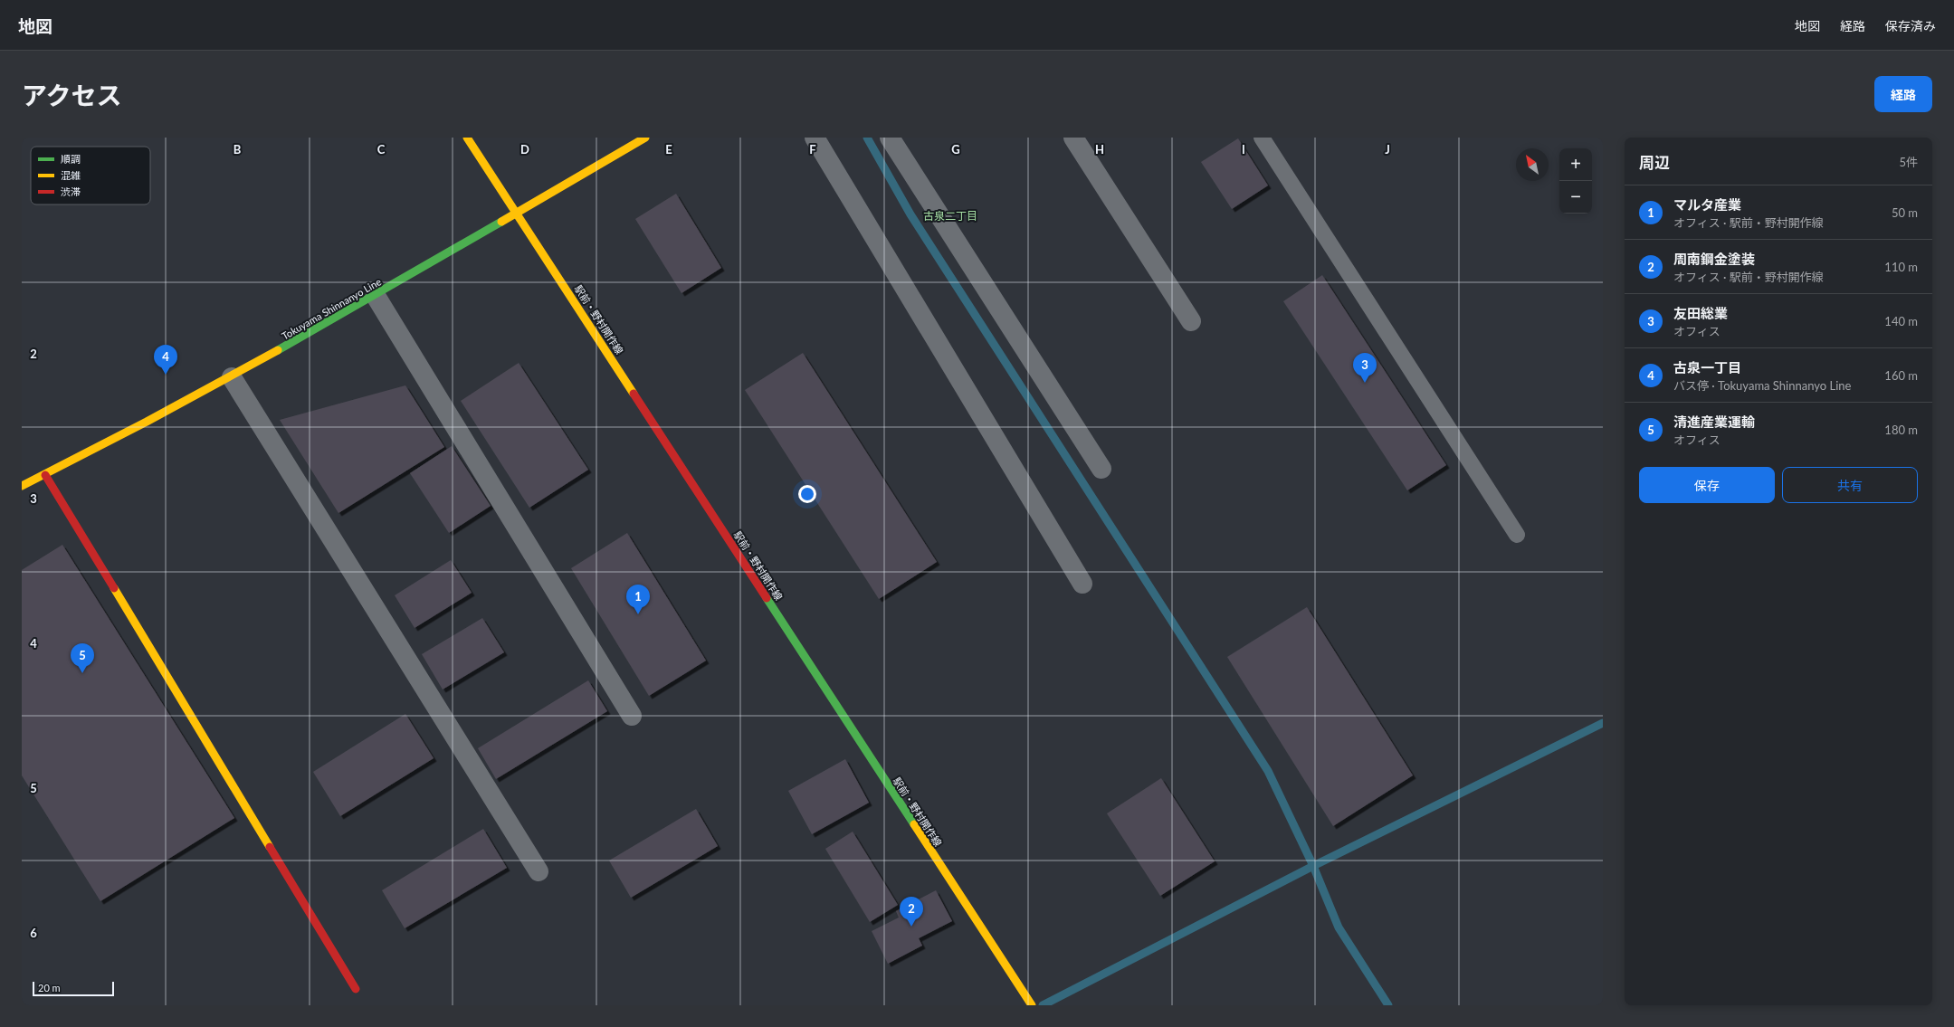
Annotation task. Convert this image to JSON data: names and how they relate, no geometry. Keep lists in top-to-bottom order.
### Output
{
  "streets": {
    "street": ["Tokuyama Shinnanyo Line", "駅前・野村開作線"]
  },
  "crossings": [
    ["Tokuyama Shinnanyo Line", "駅前・野村開作線"]
  ],
  "districts": ["古泉二丁目"],
  "legend": ["順調", "混雑", "渋滞"],
  "scale_bar": "20 m",
  "north": "top left",
  "page": {
    "header": "地図",
    "nav": ["地図", "経路", "保存済み"],
    "title": "アクセス",
    "buttons": [
      "経路",
      ["保存", "共有"]
    ],
    "heading": ["周辺", "5件"],
    "map_buttons": ["+", "−"],
    "list": [
      {
        "mark": "1",
        "name": "マルタ産業",
        "note": "オフィス · 駅前・野村開作線",
        "value": "50 m"
      },
      {
        "mark": "2",
        "name": "周南鋼金塗装",
        "note": "オフィス · 駅前・野村開作線",
        "value": "110 m"
      },
      {
        "mark": "3",
        "name": "友田総業",
        "note": "オフィス",
        "value": "140 m"
      },
      {
        "mark": "4",
        "name": "古泉一丁目",
        "note": "バス停 · Tokuyama Shinnanyo Line",
        "value": "160 m"
      },
      {
        "mark": "5",
        "name": "清進産業運輸",
        "note": "オフィス",
        "value": "180 m"
      }
    ],
    "pins": [
      "4",
      "3",
      "1",
      "5",
      "2"
    ],
    "scale": "20 m"
  },
  "grid": {
    "columns": [
      "B",
      "C",
      "D",
      "E",
      "F",
      "G",
      "H",
      "I",
      "J"
    ],
    "rows": [
      "2",
      "3",
      "4",
      "5",
      "6"
    ]
  }
}
